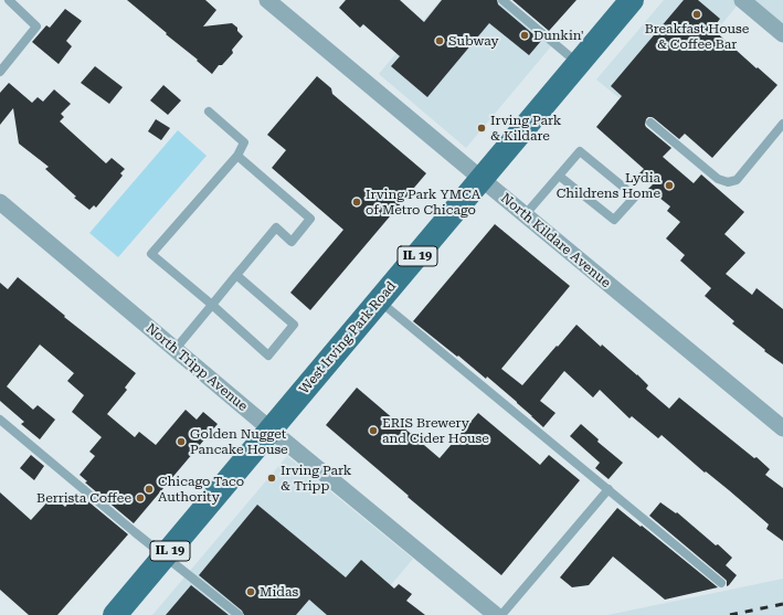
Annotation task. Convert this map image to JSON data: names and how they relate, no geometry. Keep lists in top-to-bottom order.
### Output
{
  "streets": {
    "main road": ["IL 19", "West Irving Park Road"],
    "street": ["North Kildare Avenue", "North Tripp Avenue"]
  },
  "crossings": [
    ["North Kildare Avenue", "West Irving Park Road"],
    ["West Irving Park Road", "North Tripp Avenue"]
  ],
  "places": [
    "Breakfast House & Coffee Bar",
    "Dunkin'",
    "Subway",
    "Irving Park & Kildare",
    "Lydia Childrens Home",
    "Irving Park YMCA of Metro Chicago",
    "ERIS Brewery and Cider House",
    "Golden Nugget Pancake House",
    "Irving Park & Tripp",
    "Chicago Taco Authority",
    "Berrista Coffee",
    "Midas"
  ]
}
